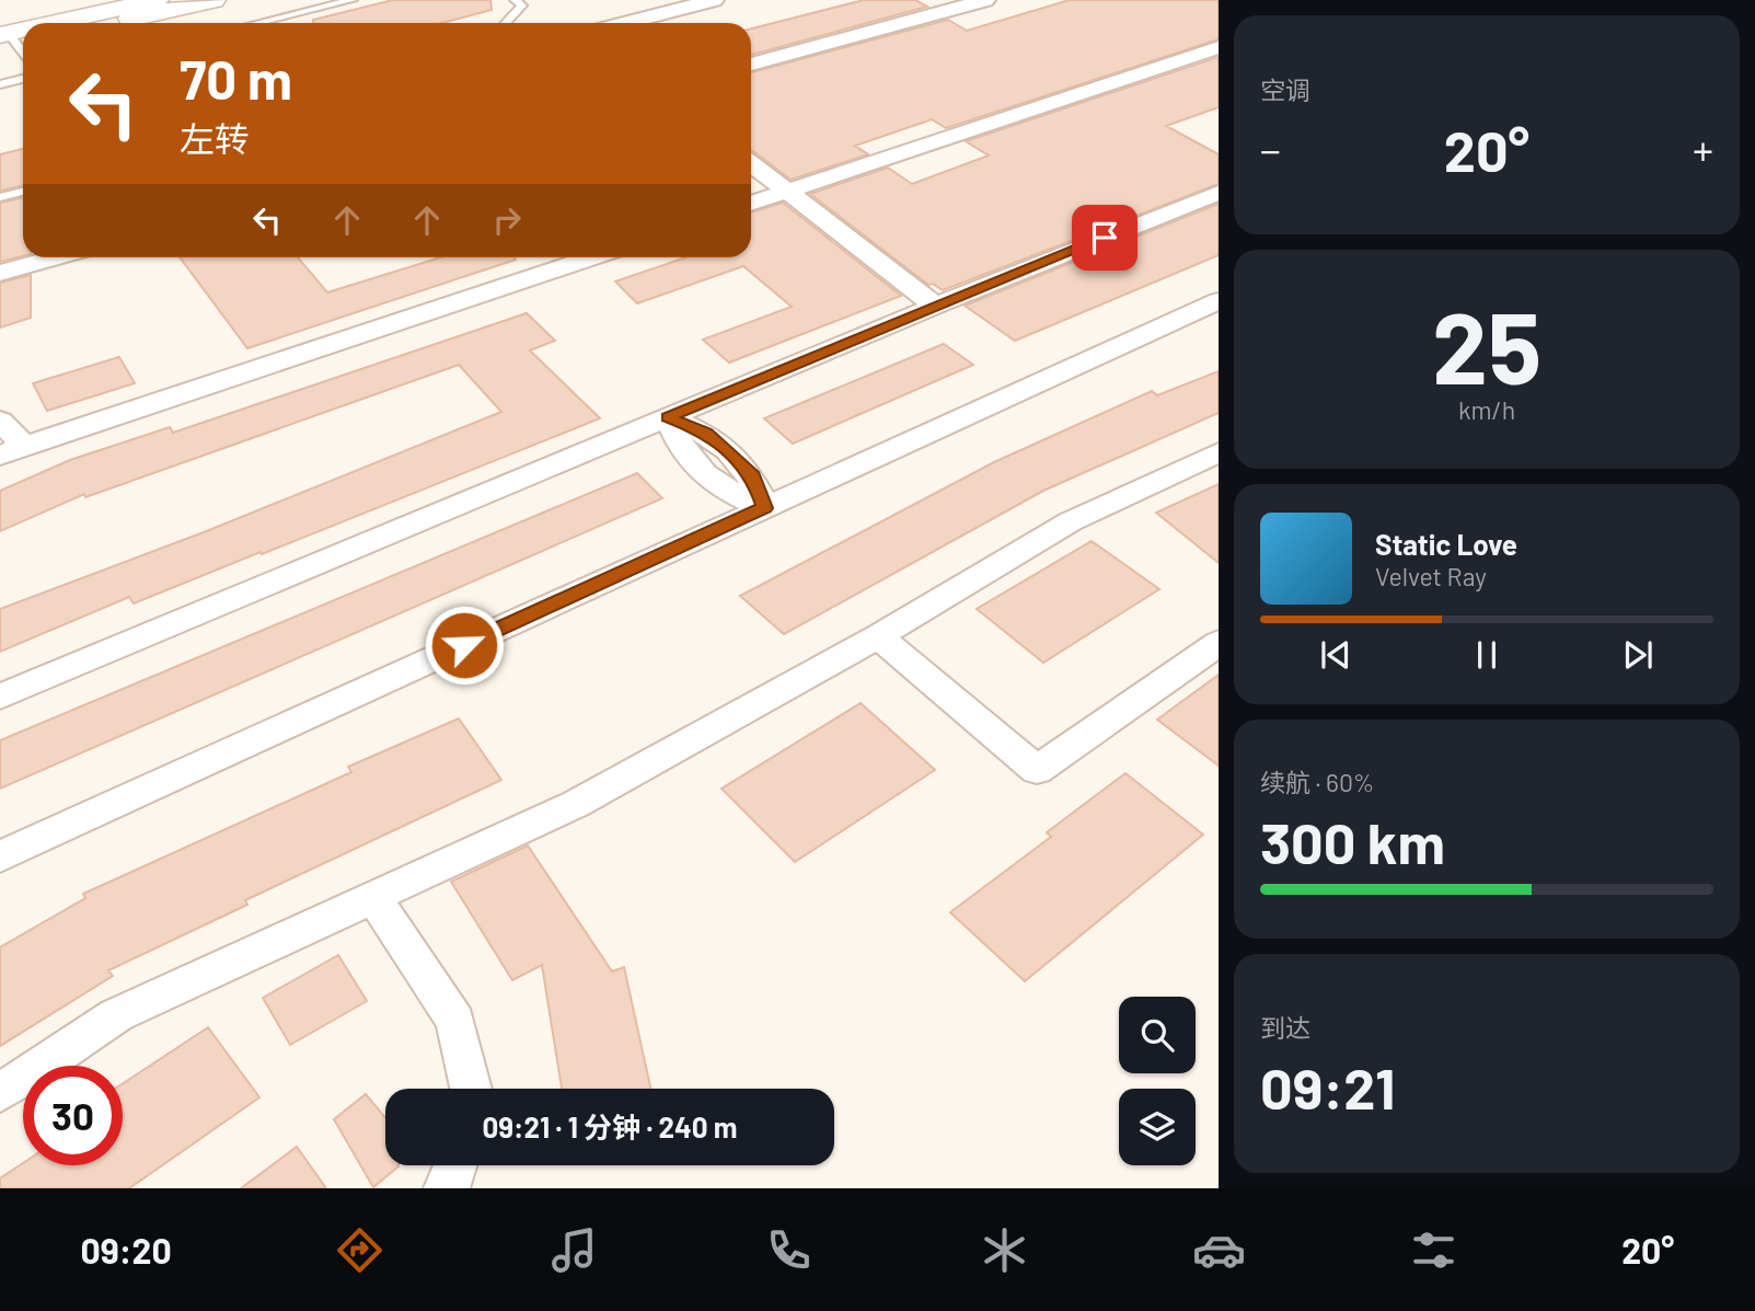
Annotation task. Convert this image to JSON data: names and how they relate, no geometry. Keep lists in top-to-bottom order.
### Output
{
  "page": {
    "tile": [
      "空调",
      ["25", "km/h"],
      ["续航 · 60%", "300 km"],
      ["到达", "09:21"]
    ],
    "turn": ["70 m", "左转"],
    "heat": ["−", "20°", "+"],
    "song": ["Static Love", "Velvet Ray"],
    "limit": "30",
    "trip": "09:21 · 1 分钟 · 240 m",
    "tabs": ["09:20", "20°"]
  }
}
